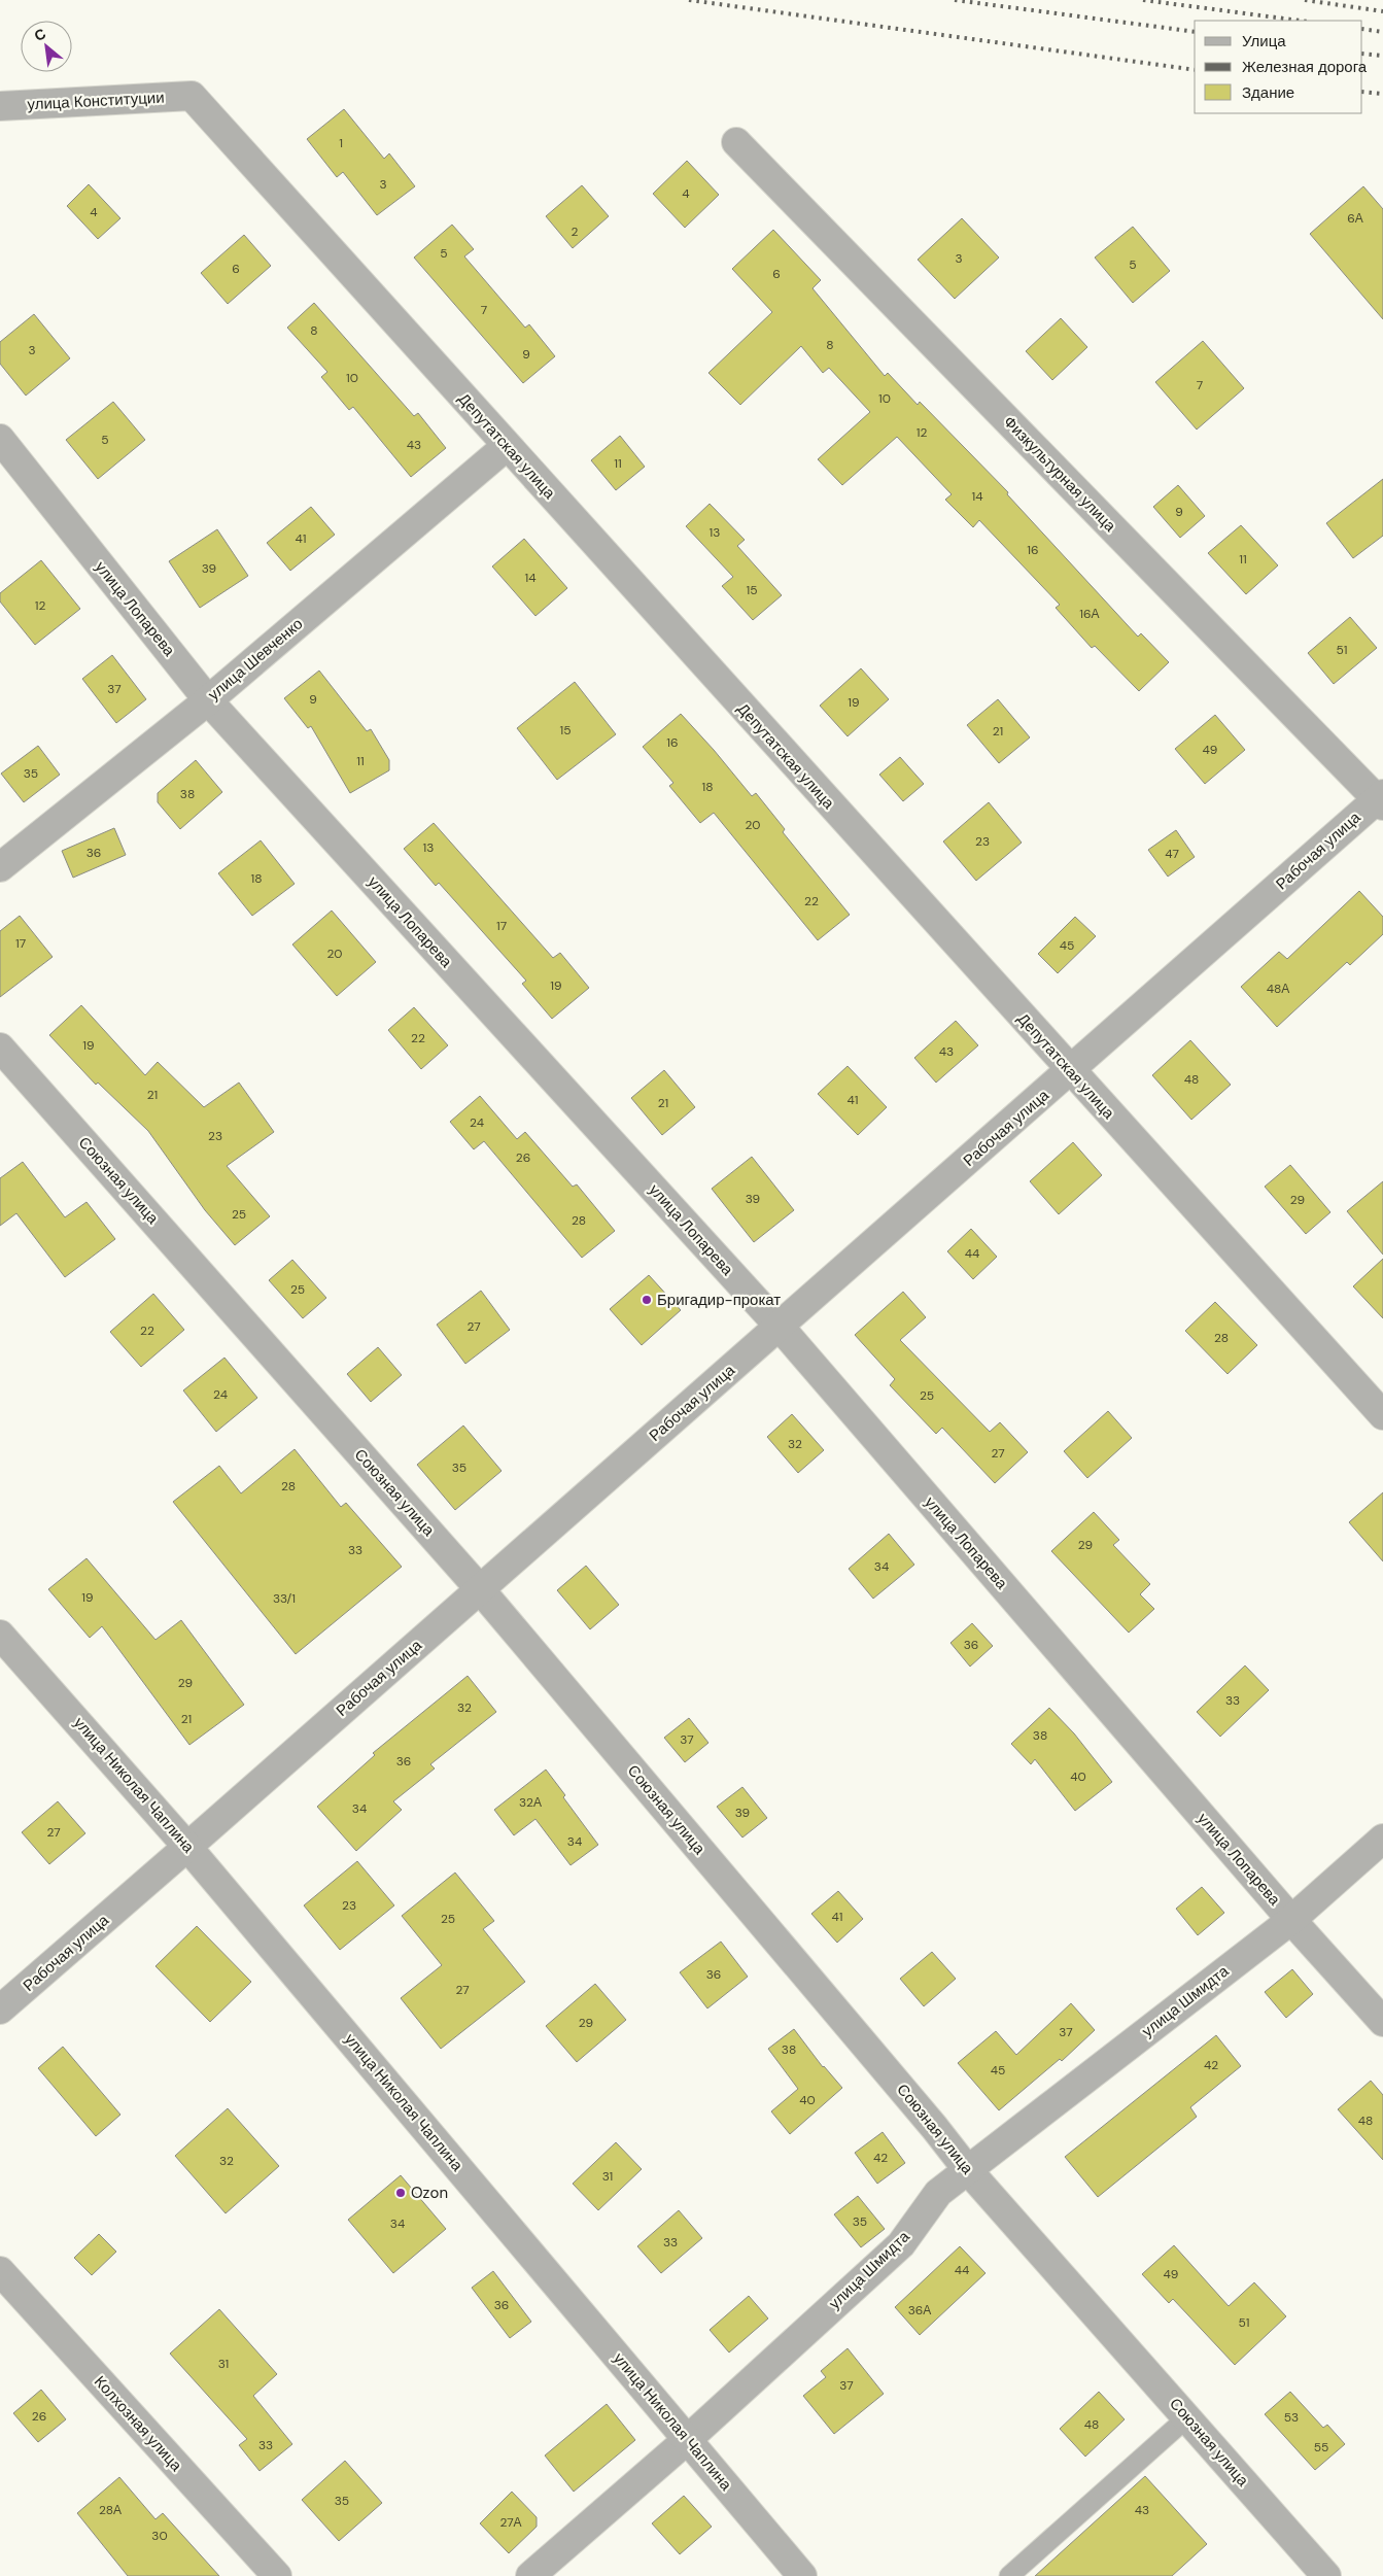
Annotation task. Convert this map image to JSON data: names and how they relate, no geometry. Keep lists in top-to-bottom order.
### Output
{
  "streets": {
    "street": [
      "улица Конституции",
      "Депутатская улица",
      "Физкультурная улица",
      "улица Лопарева",
      "улица Шевченко",
      "Рабочая улица",
      "Союзная улица",
      "улица Николая Чаплина",
      "улица Шмидта",
      "Колхозная улица"
    ]
  },
  "crossings": [
    ["улица Конституции", "Депутатская улица"],
    ["Депутатская улица", "улица Шевченко"],
    ["Депутатская улица", "Рабочая улица"],
    ["Физкультурная улица", "Рабочая улица"],
    ["улица Лопарева", "улица Шевченко"],
    ["улица Лопарева", "Рабочая улица"],
    ["улица Лопарева", "улица Шмидта"],
    ["Рабочая улица", "Союзная улица"],
    ["Рабочая улица", "улица Николая Чаплина"],
    ["Союзная улица", "улица Шмидта"],
    ["улица Николая Чаплина", "улица Шмидта"]
  ],
  "places": ["Бригадир-прокат", "Ozon"],
  "house_numbers": [
    "1",
    "3",
    "4",
    "4",
    "6А",
    "2",
    "5",
    "3",
    "5",
    "6",
    "6",
    "7",
    "8",
    "8",
    "3",
    "9",
    "10",
    "7",
    "10",
    "12",
    "5",
    "43",
    "11",
    "14",
    "9",
    "13",
    "41",
    "16",
    "11",
    "39",
    "14",
    "15",
    "12",
    "16А",
    "51",
    "37",
    "9",
    "19",
    "15",
    "21",
    "16",
    "49",
    "11",
    "35",
    "18",
    "38",
    "20",
    "23",
    "13",
    "36",
    "47",
    "18",
    "22",
    "17",
    "17",
    "45",
    "20",
    "19",
    "48А",
    "22",
    "19",
    "43",
    "48",
    "21",
    "41",
    "21",
    "24",
    "23",
    "26",
    "39",
    "29",
    "25",
    "28",
    "44",
    "25",
    "27",
    "22",
    "28",
    "24",
    "25",
    "32",
    "27",
    "35",
    "28",
    "29",
    "33",
    "34",
    "19",
    "33/1",
    "36",
    "29",
    "33",
    "32",
    "21",
    "38",
    "37",
    "36",
    "40",
    "32А",
    "34",
    "39",
    "27",
    "34",
    "23",
    "41",
    "25",
    "36",
    "27",
    "29",
    "37",
    "38",
    "42",
    "45",
    "40",
    "48",
    "42",
    "32",
    "31",
    "35",
    "34",
    "33",
    "44",
    "49",
    "36",
    "36А",
    "51",
    "31",
    "37",
    "26",
    "53",
    "48",
    "33",
    "55",
    "35",
    "28А",
    "43",
    "27А",
    "30"
  ],
  "legend": ["Улица", "Железная дорога", "Здание"],
  "north": "top left"
}
